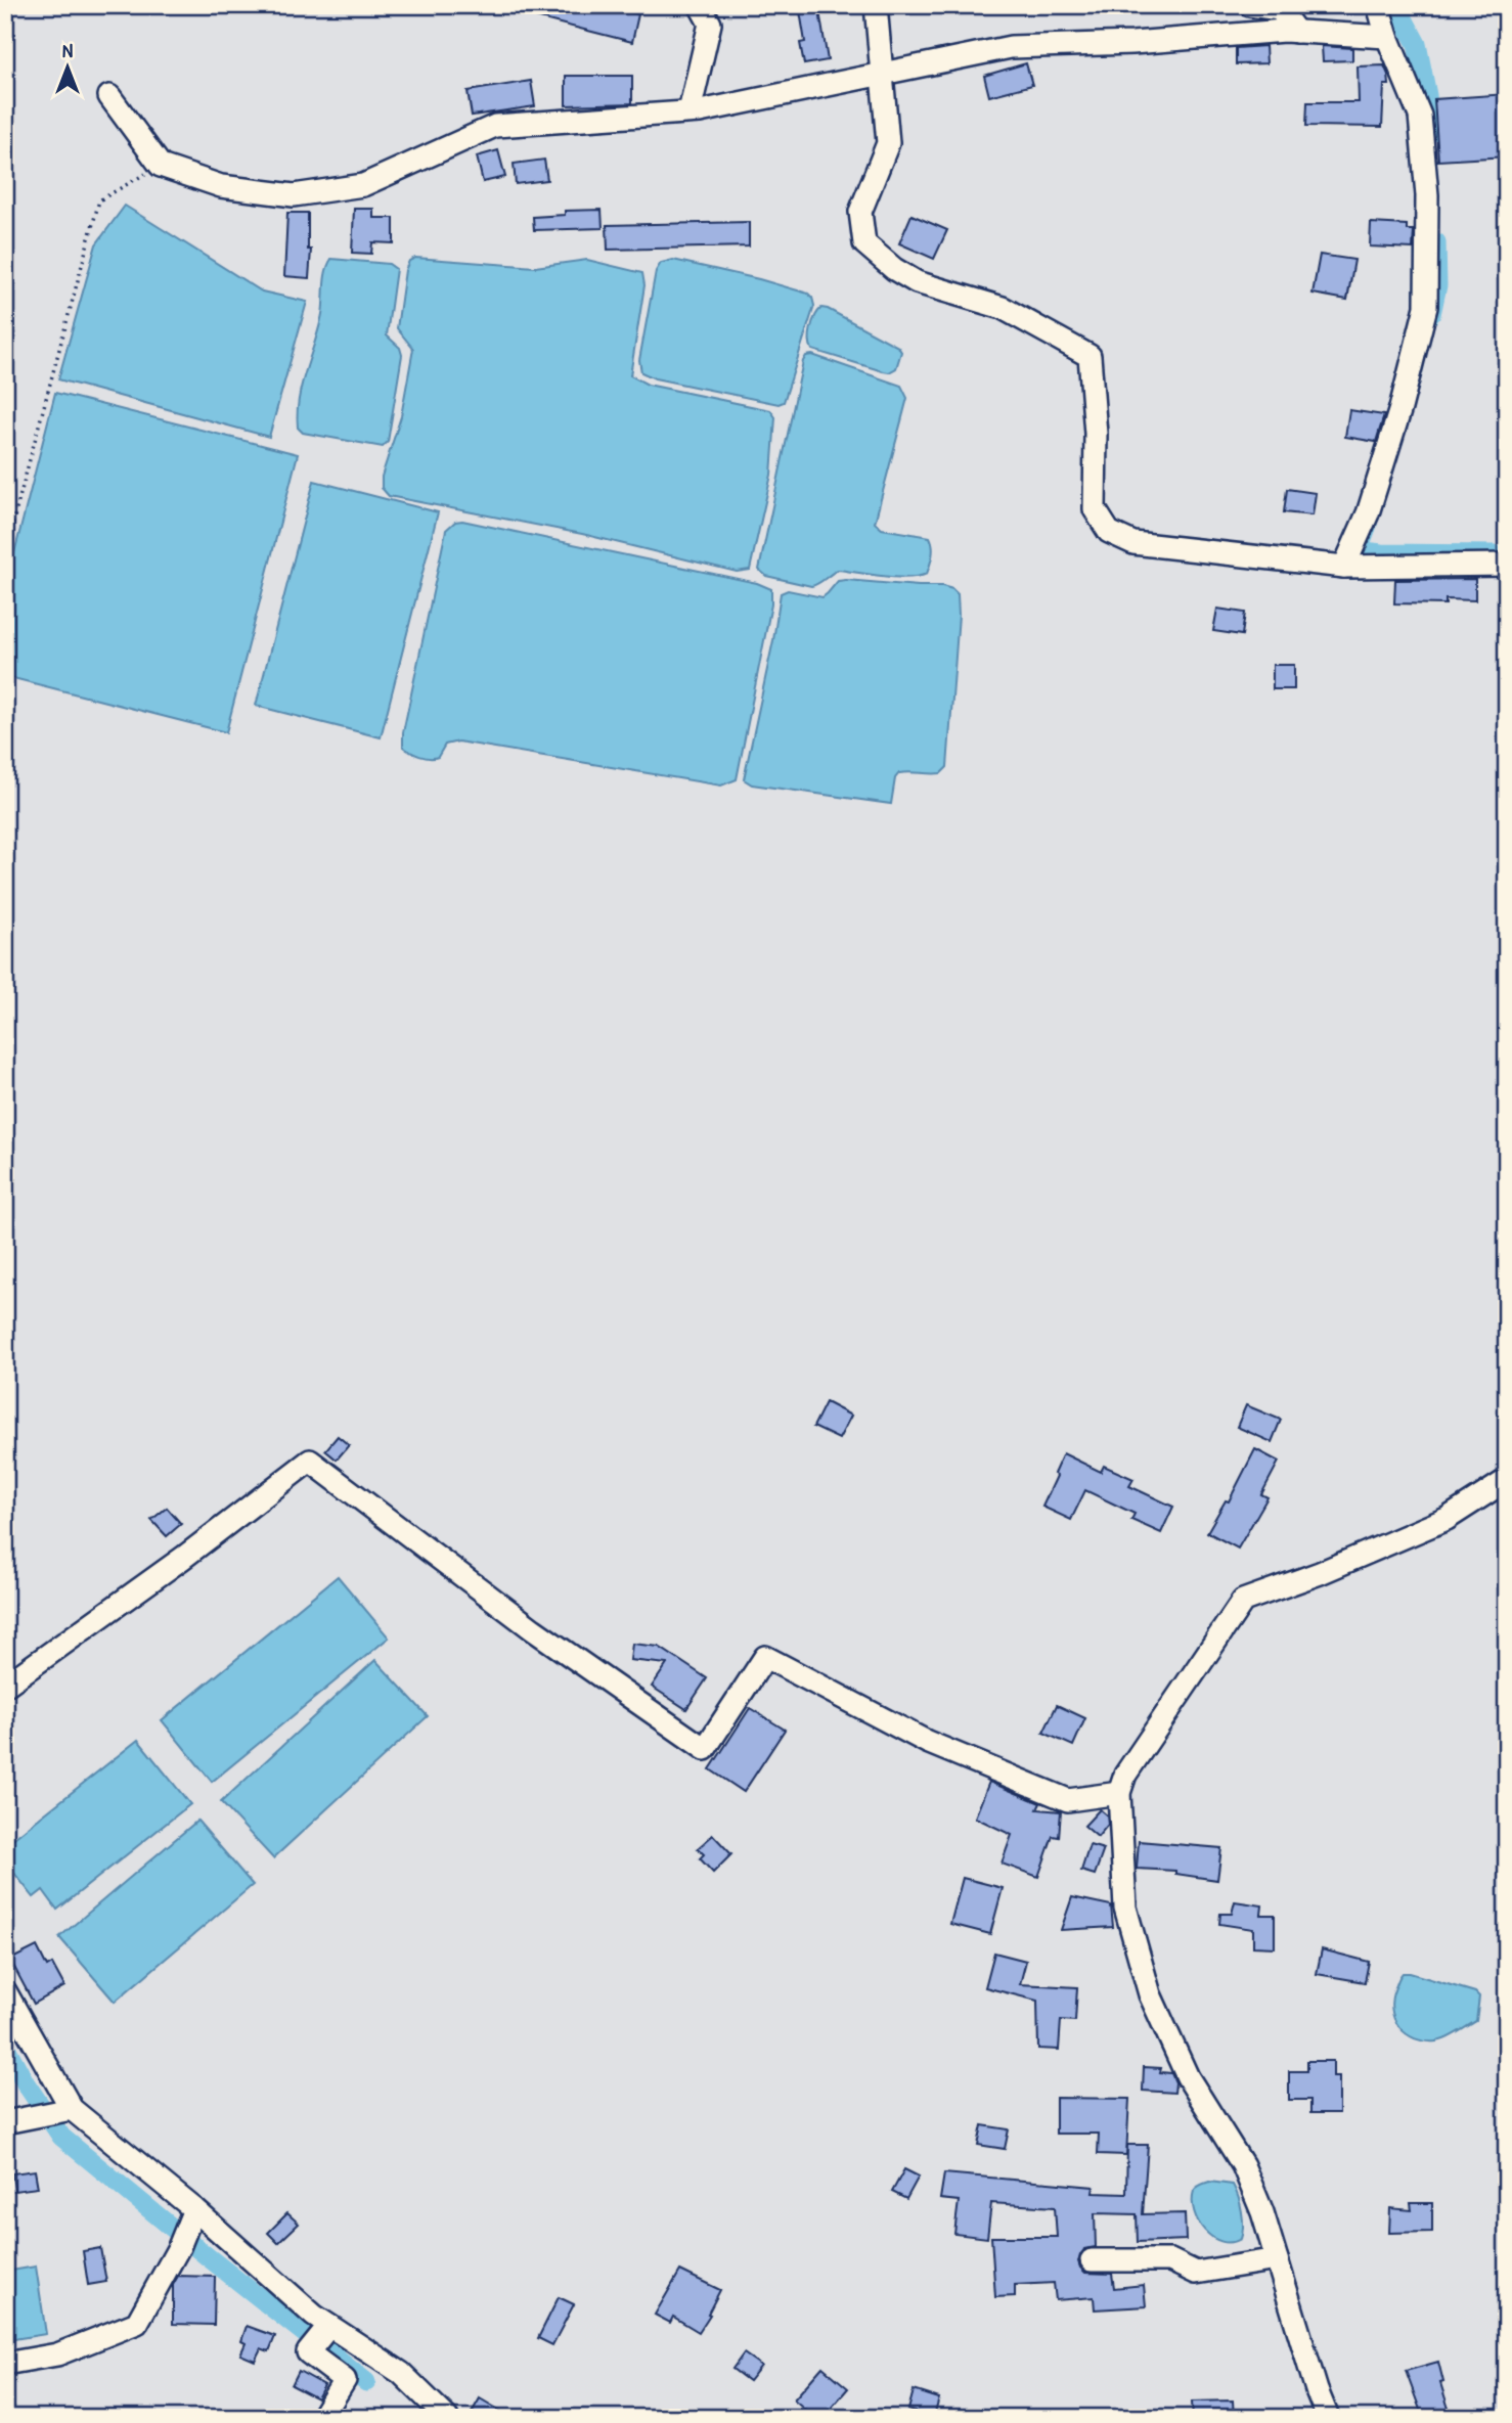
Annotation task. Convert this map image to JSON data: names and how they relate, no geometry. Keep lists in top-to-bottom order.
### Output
{
  "north": "top"
}
